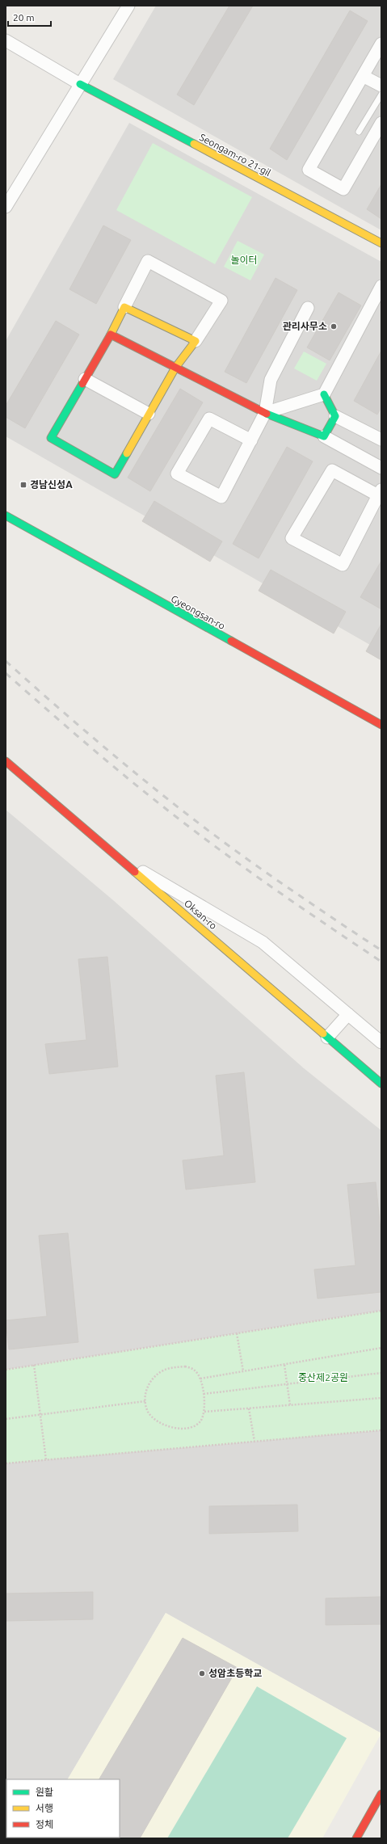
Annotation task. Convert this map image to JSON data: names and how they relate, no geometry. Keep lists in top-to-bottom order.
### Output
{
  "streets": {
    "street": ["Seongam-ro 21-gil", "Gyeongsan-ro", "Oksan-ro"]
  },
  "parks": ["놀이터", "중산제2공원"],
  "places": {
    "other": ["관리사무소", "성암초등학교"],
    "transit": ["경남신성A"]
  },
  "legend": ["원활", "서행", "정체"],
  "scale_bar": "20 m"
}
